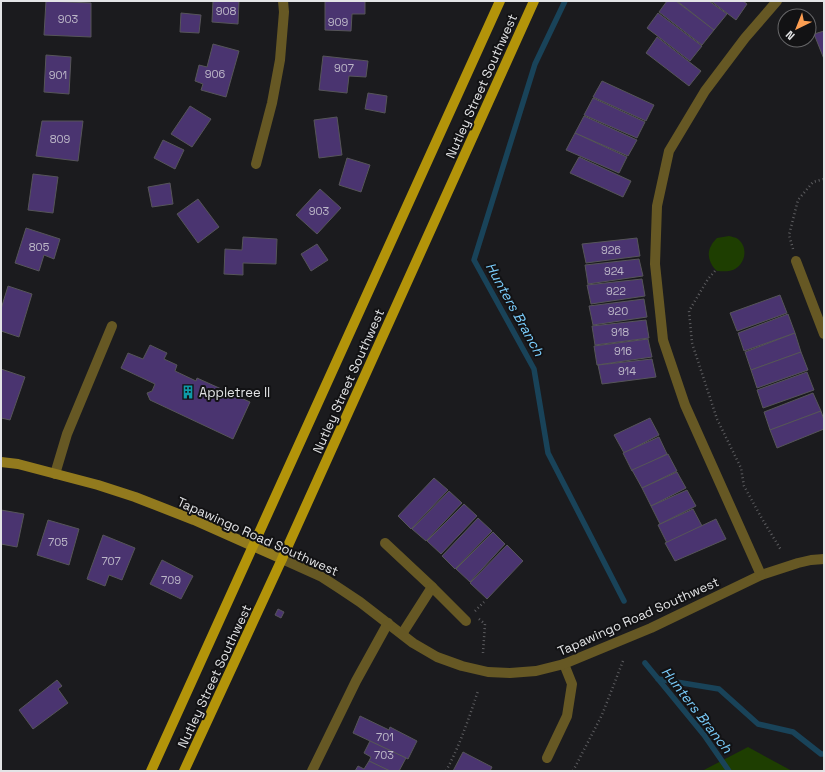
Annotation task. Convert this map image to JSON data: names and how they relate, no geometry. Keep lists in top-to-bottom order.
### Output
{
  "streets": {
    "main road": ["Nutley Street Southwest"],
    "street": ["Tapawingo Road Southwest"]
  },
  "crossings": [
    ["Nutley Street Southwest", "Tapawingo Road Southwest"]
  ],
  "water": ["Hunters Branch"],
  "places": {
    "building": ["Appletree II"]
  },
  "house_numbers": [
    "908",
    "903",
    "909",
    "907",
    "906",
    "901",
    "809",
    "903",
    "805",
    "926",
    "924",
    "922",
    "920",
    "918",
    "916",
    "914",
    "705",
    "707",
    "709",
    "701",
    "703"
  ],
  "north": "bottom left"
}
